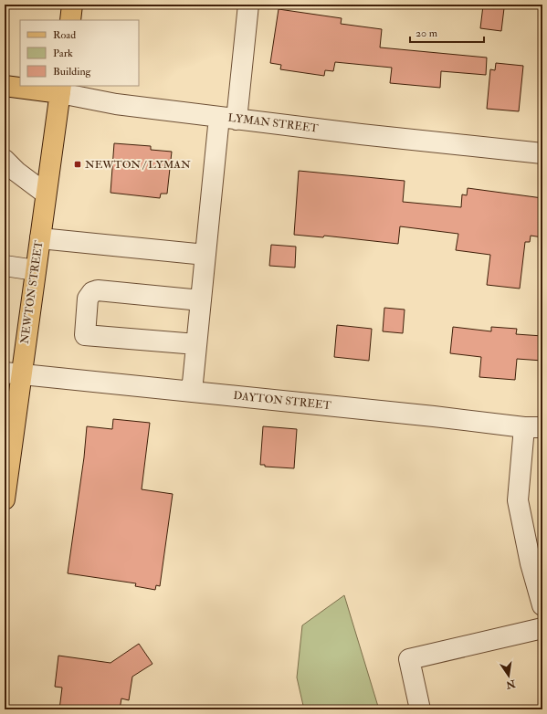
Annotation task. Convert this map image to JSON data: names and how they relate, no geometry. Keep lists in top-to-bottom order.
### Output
{
  "streets": {
    "main road": ["LYMAN STREET", "NEWTON STREET"],
    "street": ["DAYTON STREET"]
  },
  "crossings": [
    ["LYMAN STREET", "NEWTON STREET"],
    ["NEWTON STREET", "DAYTON STREET"]
  ],
  "places": {
    "transit": ["NEWTON / LYMAN"]
  },
  "legend": ["Road", "Park", "Building"],
  "scale_bar": "20 m",
  "north": "bottom"
}
